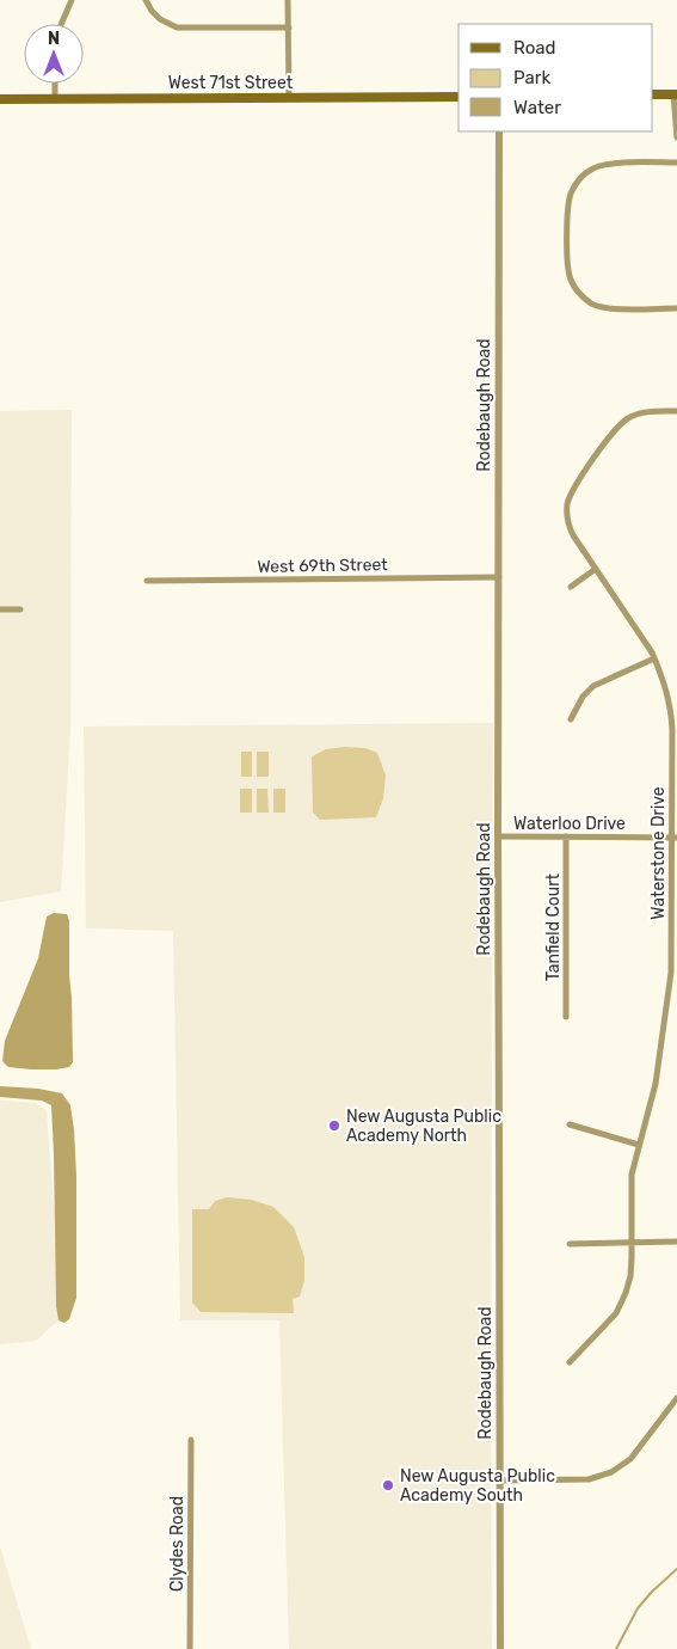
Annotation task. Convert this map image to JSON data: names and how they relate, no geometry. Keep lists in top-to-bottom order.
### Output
{
  "streets": {
    "main road": ["West 71st Street"],
    "street": [
      "Rodebaugh Road",
      "West 69th Street",
      "Waterloo Drive",
      "Waterstone Drive",
      "Tanfield Court",
      "Clydes Road"
    ]
  },
  "crossings": [
    ["Rodebaugh Road", "West 69th Street"],
    ["Rodebaugh Road", "Waterloo Drive"],
    ["Waterloo Drive", "Waterstone Drive"],
    ["Waterloo Drive", "Tanfield Court"]
  ],
  "places": ["New Augusta Public Academy North", "New Augusta Public Academy South"],
  "legend": ["Road", "Park", "Water"],
  "north": "top"
}
